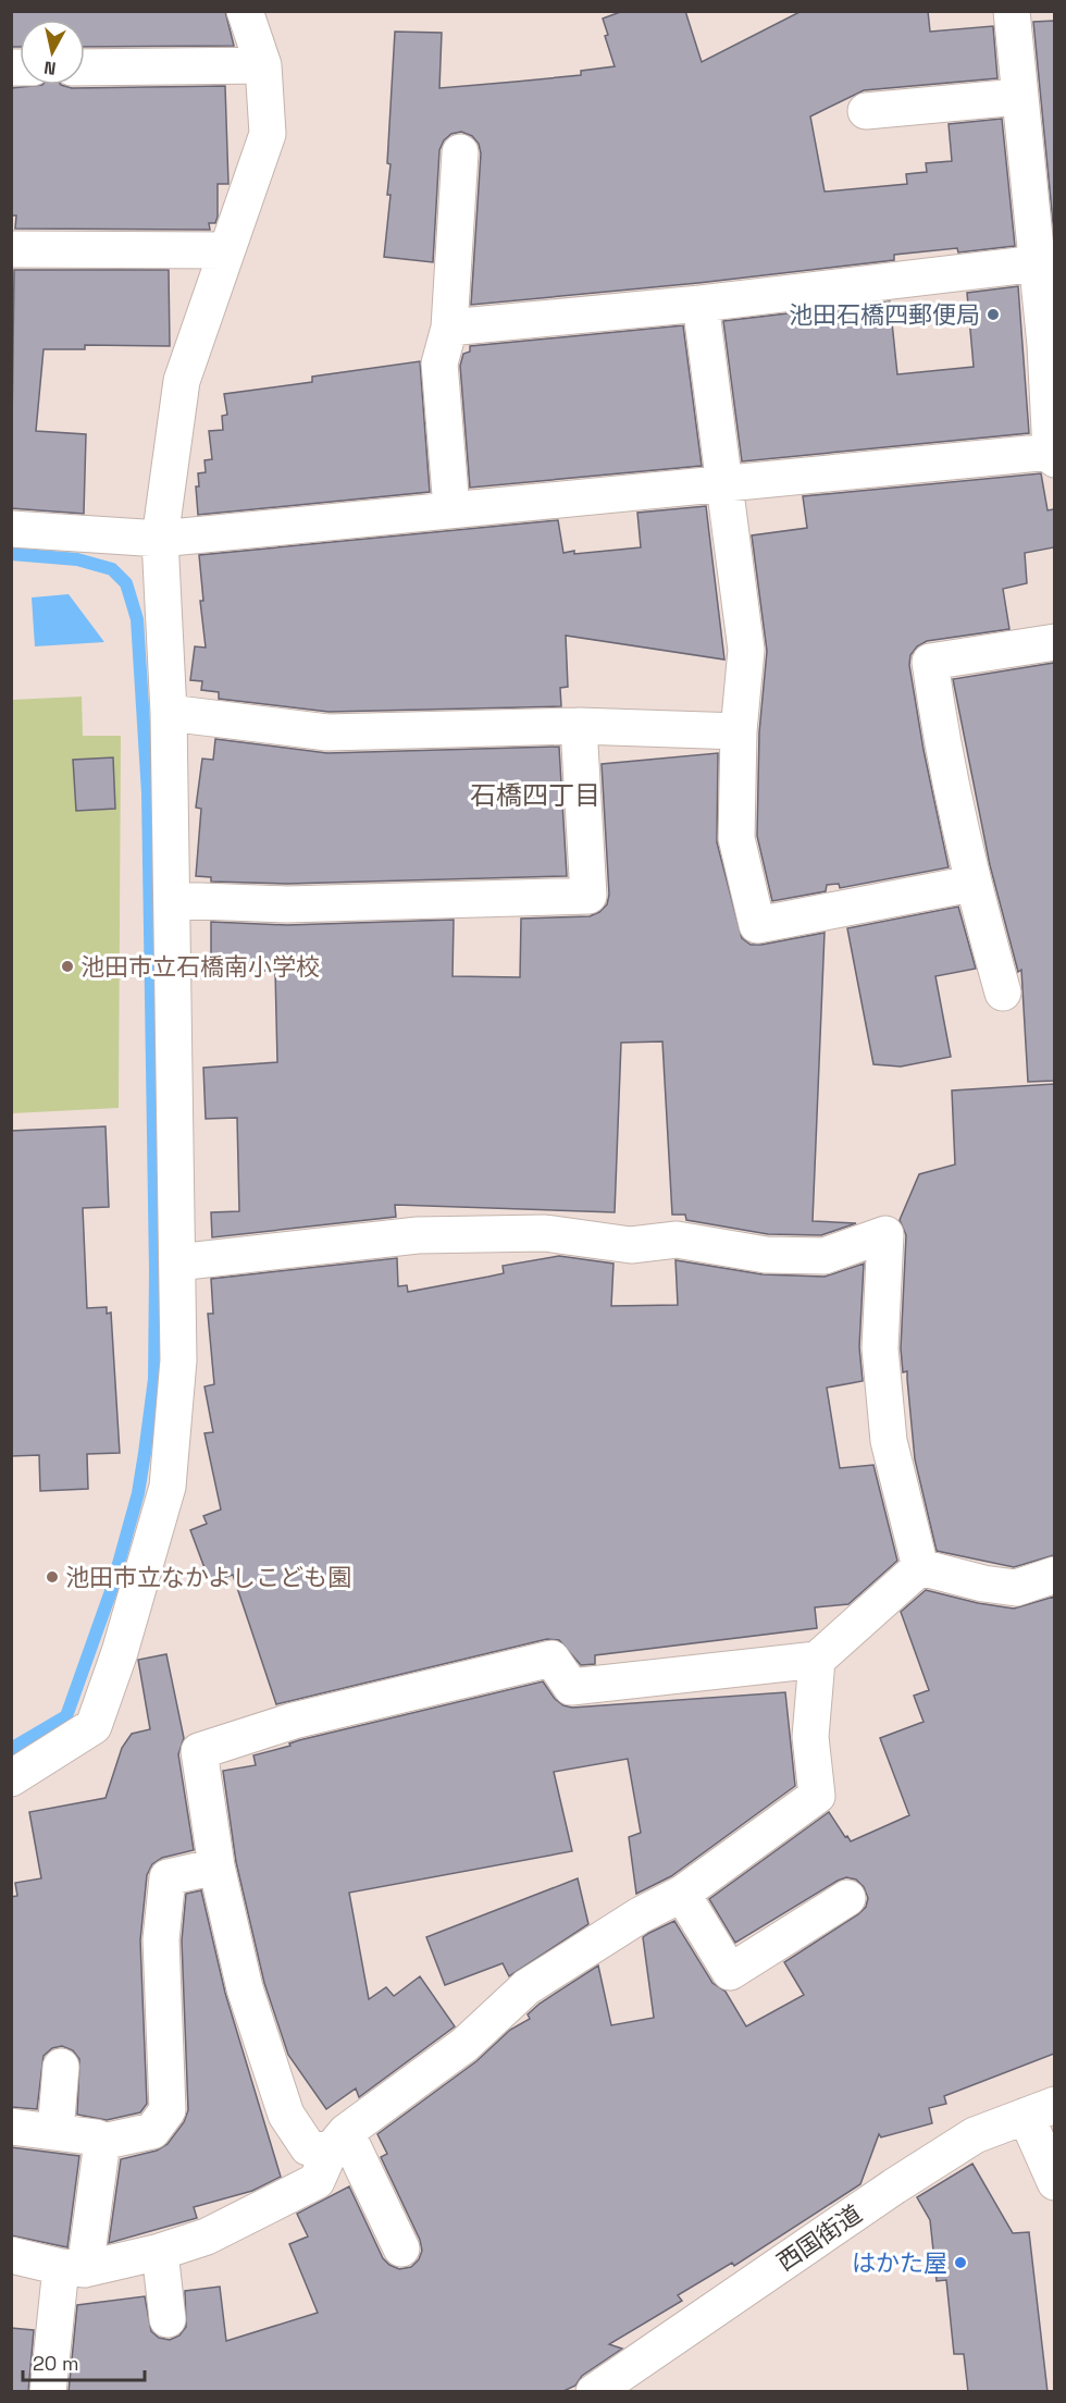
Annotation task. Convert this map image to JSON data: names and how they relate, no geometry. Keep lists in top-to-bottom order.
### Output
{
  "streets": {
    "street": ["西国街道"]
  },
  "districts": ["石橋四丁目"],
  "places": [
    "池田石橋四郵便局",
    "池田市立石橋南小学校",
    "池田市立なかよしこども園",
    "はかた屋"
  ],
  "scale_bar": "20 m",
  "north": "bottom"
}
